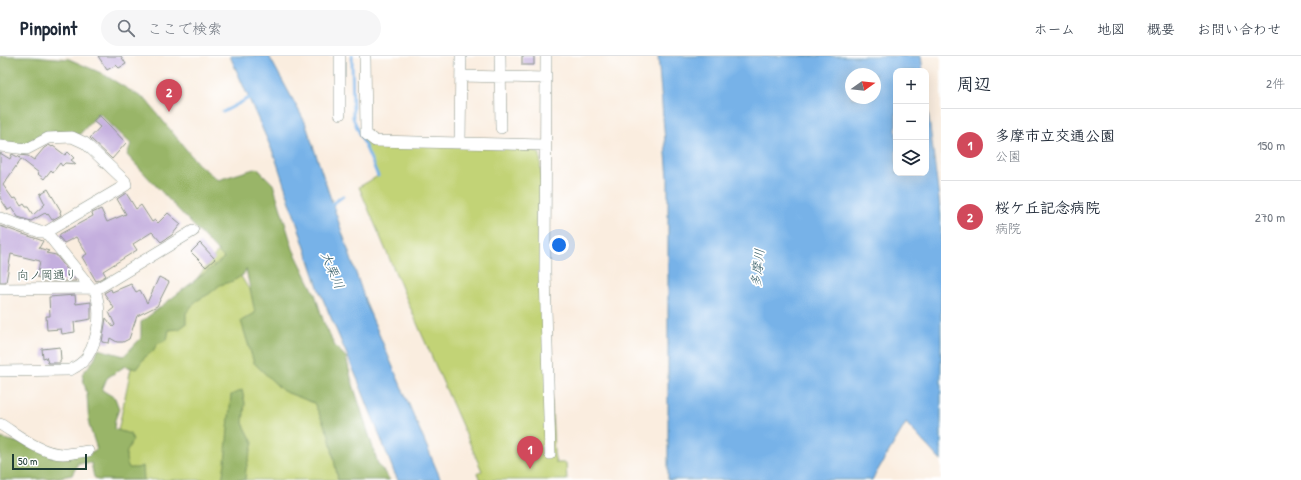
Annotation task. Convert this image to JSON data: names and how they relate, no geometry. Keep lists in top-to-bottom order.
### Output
{
  "streets": {
    "street": ["向ノ岡通り"]
  },
  "water": ["多摩川", "大栗川"],
  "scale_bar": "50 m",
  "north": "right",
  "page": {
    "header": "Pinpoint",
    "search": "ここで検索",
    "nav": [
      "ホーム",
      "地図",
      "概要",
      "お問い合わせ"
    ],
    "heading": ["周辺", "2件"],
    "map_buttons": ["+", "−"],
    "pins": ["2", "1"],
    "list": [
      {
        "mark": "1",
        "name": "多摩市立交通公園",
        "note": "公園",
        "value": "150 m"
      },
      {
        "mark": "2",
        "name": "桜ケ丘記念病院",
        "note": "病院",
        "value": "270 m"
      }
    ],
    "scale": "50 m"
  }
}
